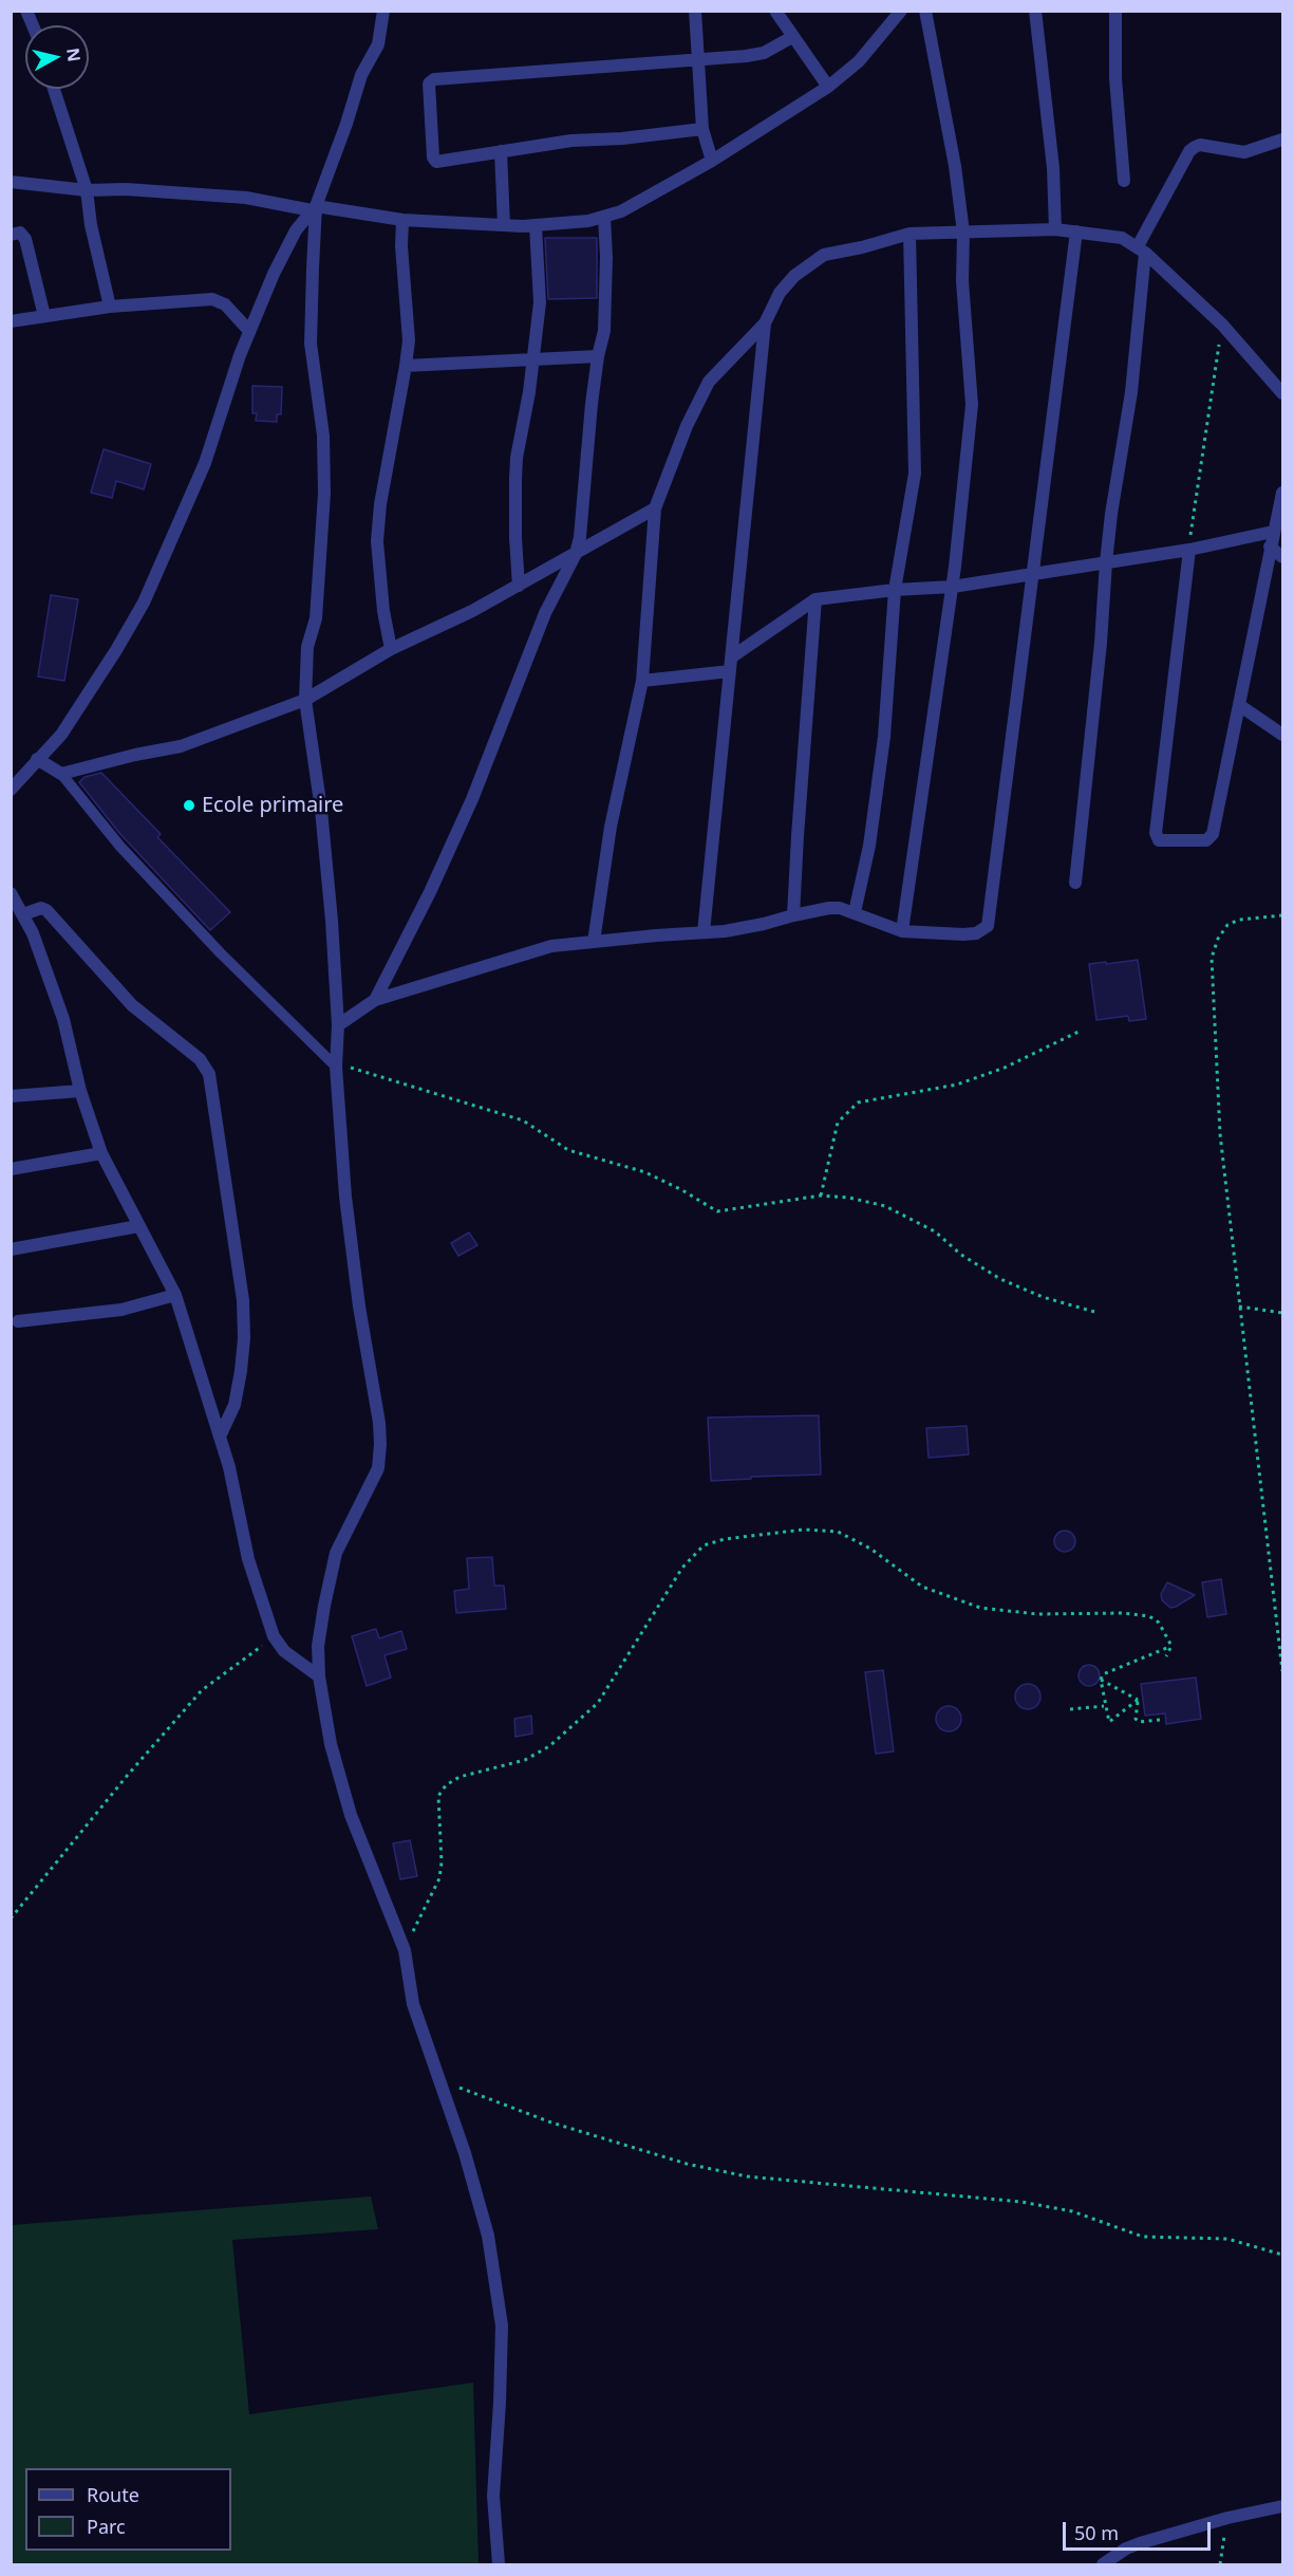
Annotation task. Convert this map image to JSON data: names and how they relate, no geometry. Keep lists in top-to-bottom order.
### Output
{
  "places": ["Ecole primaire"],
  "legend": ["Route", "Parc"],
  "scale_bar": "50 m",
  "north": "right"
}
